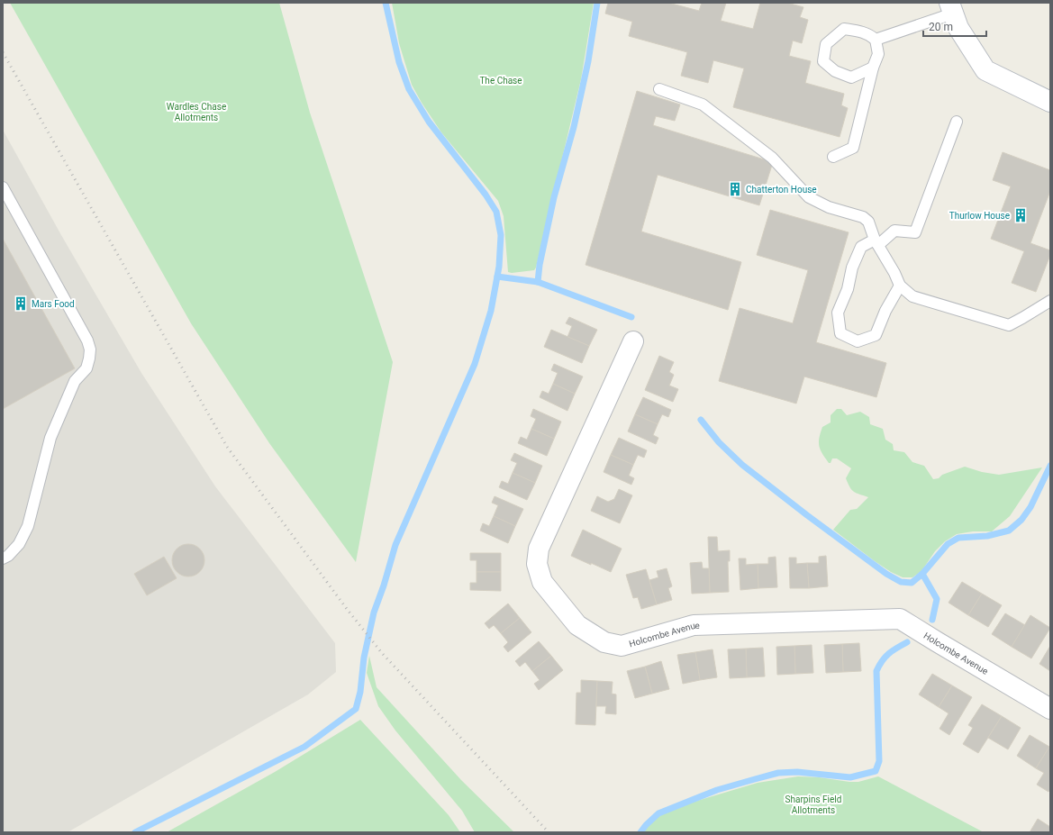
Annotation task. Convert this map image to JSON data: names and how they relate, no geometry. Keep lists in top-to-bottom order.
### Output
{
  "streets": {
    "street": ["Holcombe Avenue"]
  },
  "parks": ["The Chase", "Wardles Chase Allotments", "Sharpins Field Allotments"],
  "places": {
    "building": ["Chatterton House", "Thurlow House", "Mars Food"]
  },
  "scale_bar": "20 m"
}
